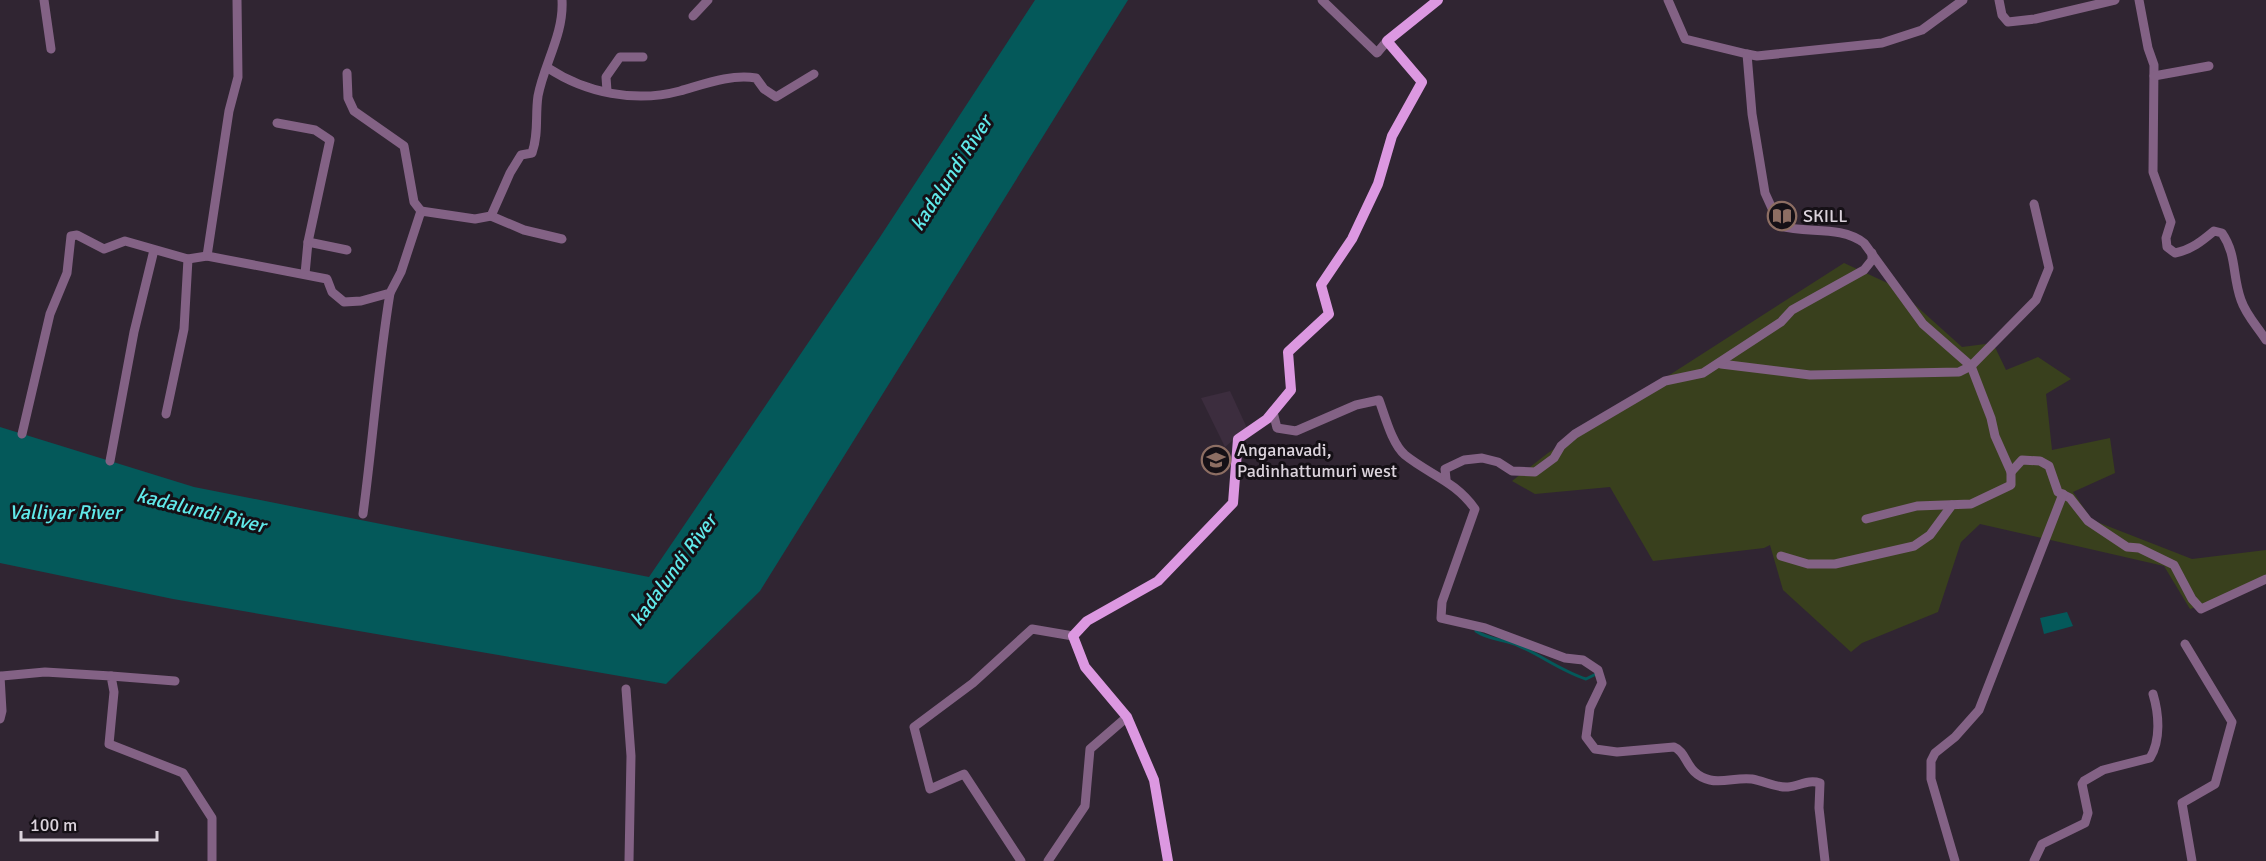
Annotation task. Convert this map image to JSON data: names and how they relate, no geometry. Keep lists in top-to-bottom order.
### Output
{
  "water": ["kadalundi River", "Valliyar River"],
  "places": {
    "library": ["SKILL"],
    "school or university": ["Anganavadi, Padinhattumuri west"]
  },
  "scale_bar": "100 m"
}
